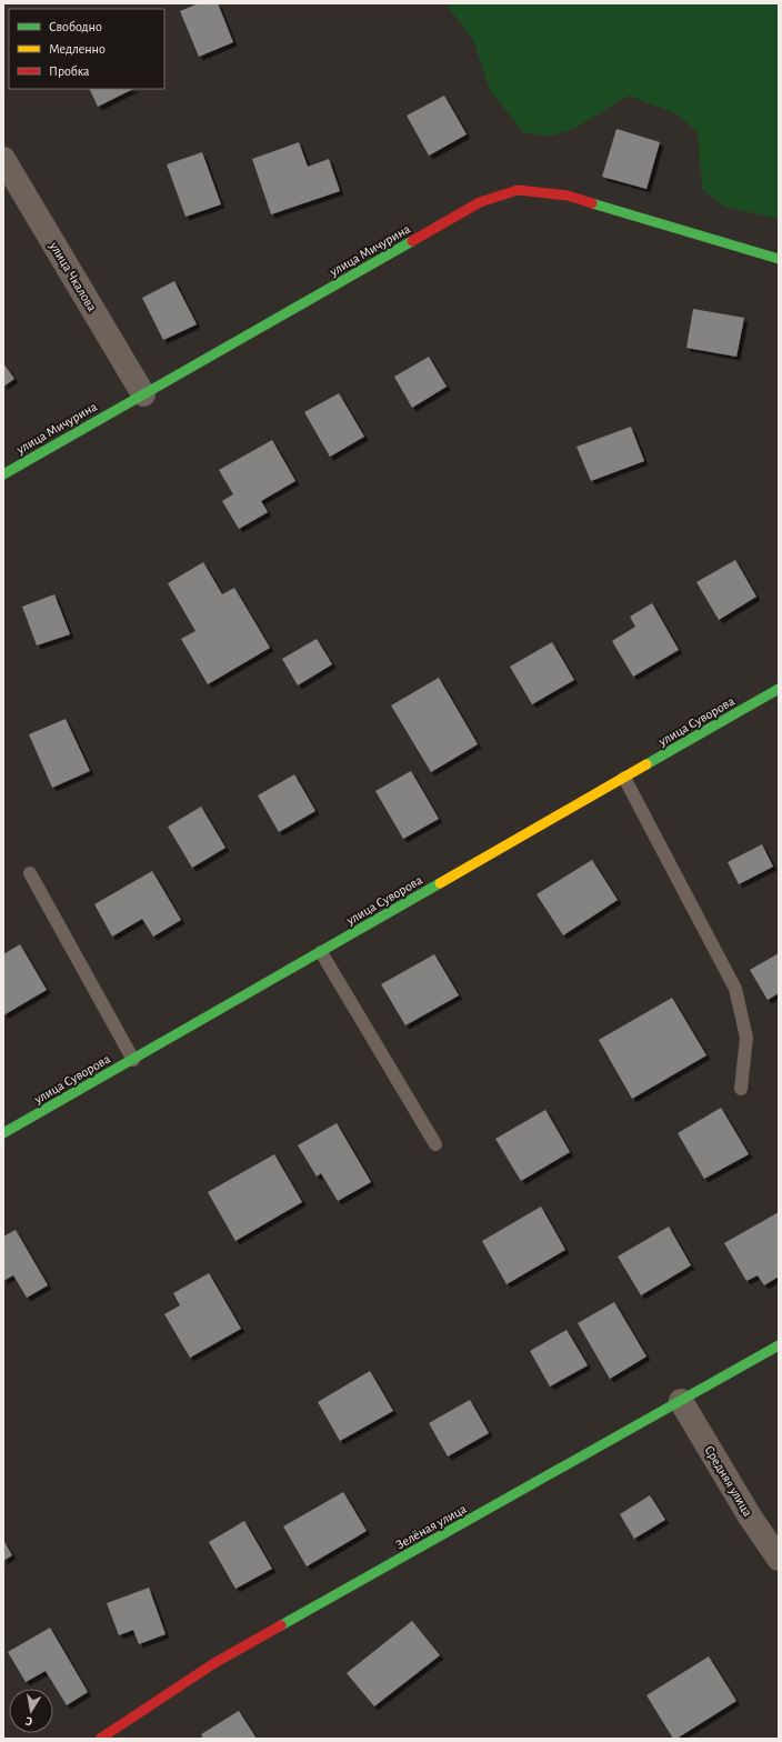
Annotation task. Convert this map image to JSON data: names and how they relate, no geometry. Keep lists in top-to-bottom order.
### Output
{
  "streets": {
    "street": [
      "улица Мичурина",
      "улица Чкалова",
      "улица Суворова",
      "Средняя улица",
      "Зелёная улица"
    ]
  },
  "crossings": [
    ["улица Мичурина", "улица Чкалова"],
    ["Средняя улица", "Зелёная улица"]
  ],
  "legend": ["Свободно", "Медленно", "Пробка"],
  "north": "bottom"
}
